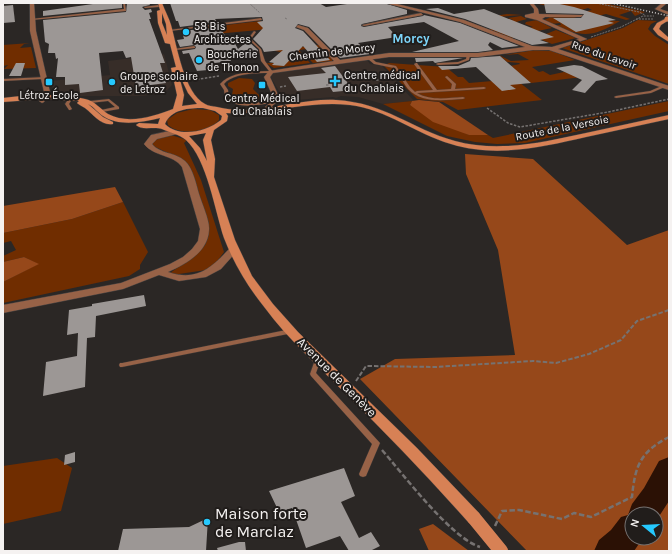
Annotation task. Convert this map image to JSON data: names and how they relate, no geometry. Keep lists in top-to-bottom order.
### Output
{
  "streets": {
    "main road": ["Route de la Versoie", "Avenue de Genève"],
    "street": ["Chemin de Morcy", "Rue du Lavoir"]
  },
  "crossings": [
    ["Chemin de Morcy", "Rue du Lavoir"],
    ["Route de la Versoie", "Avenue de Genève"]
  ],
  "districts": ["Morcy"],
  "places": {
    "other": [
      "58 Bis Architectes",
      "Boucherie de Thonon",
      "Groupe scolaire de Letroz",
      "Maison forte de Marclaz"
    ],
    "health": ["Centre médical du Chablais"],
    "transit": ["Létroz École", "Centre Médical du Chablais"]
  },
  "north": "left"
}
